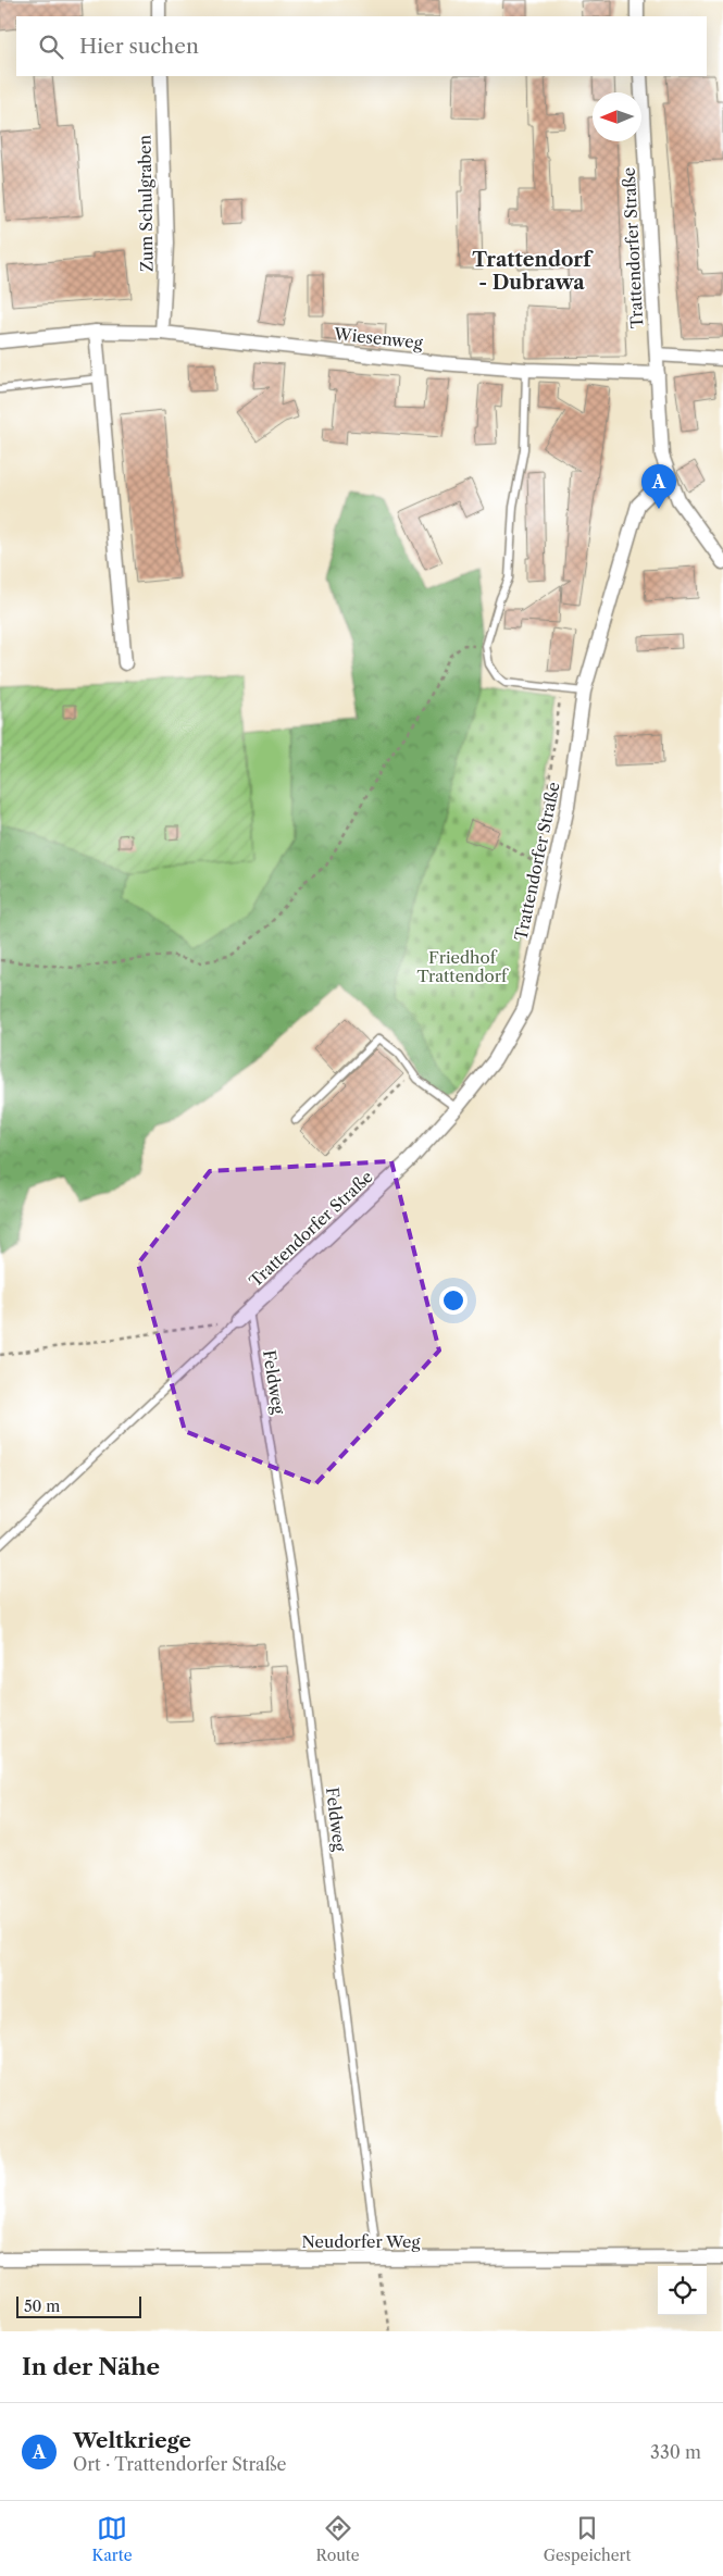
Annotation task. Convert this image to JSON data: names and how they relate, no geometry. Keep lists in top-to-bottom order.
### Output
{
  "streets": {
    "street": [
      "Zum Schulgraben",
      "Trattendorfer Straße",
      "Wiesenweg",
      "Neudorfer Weg"
    ],
    "lane": ["Feldweg"]
  },
  "crossings": [
    ["Zum Schulgraben", "Wiesenweg"],
    ["Trattendorfer Straße", "Wiesenweg"],
    ["Trattendorfer Straße", "Feldweg"],
    ["Feldweg", "Neudorfer Weg"]
  ],
  "districts": ["Trattendorf - Dubrawa"],
  "parks": ["Friedhof Trattendorf"],
  "scale_bar": "50 m",
  "north": "left",
  "page": {
    "search": "Hier suchen",
    "pins": "A",
    "scale": "50 m",
    "heading": "In der Nähe",
    "list": [
      {
        "mark": "A",
        "name": "Weltkriege",
        "note": "Ort · Trattendorfer Straße",
        "value": "330 m"
      }
    ],
    "nav": ["Karte", "Route", "Gespeichert"]
  }
}
